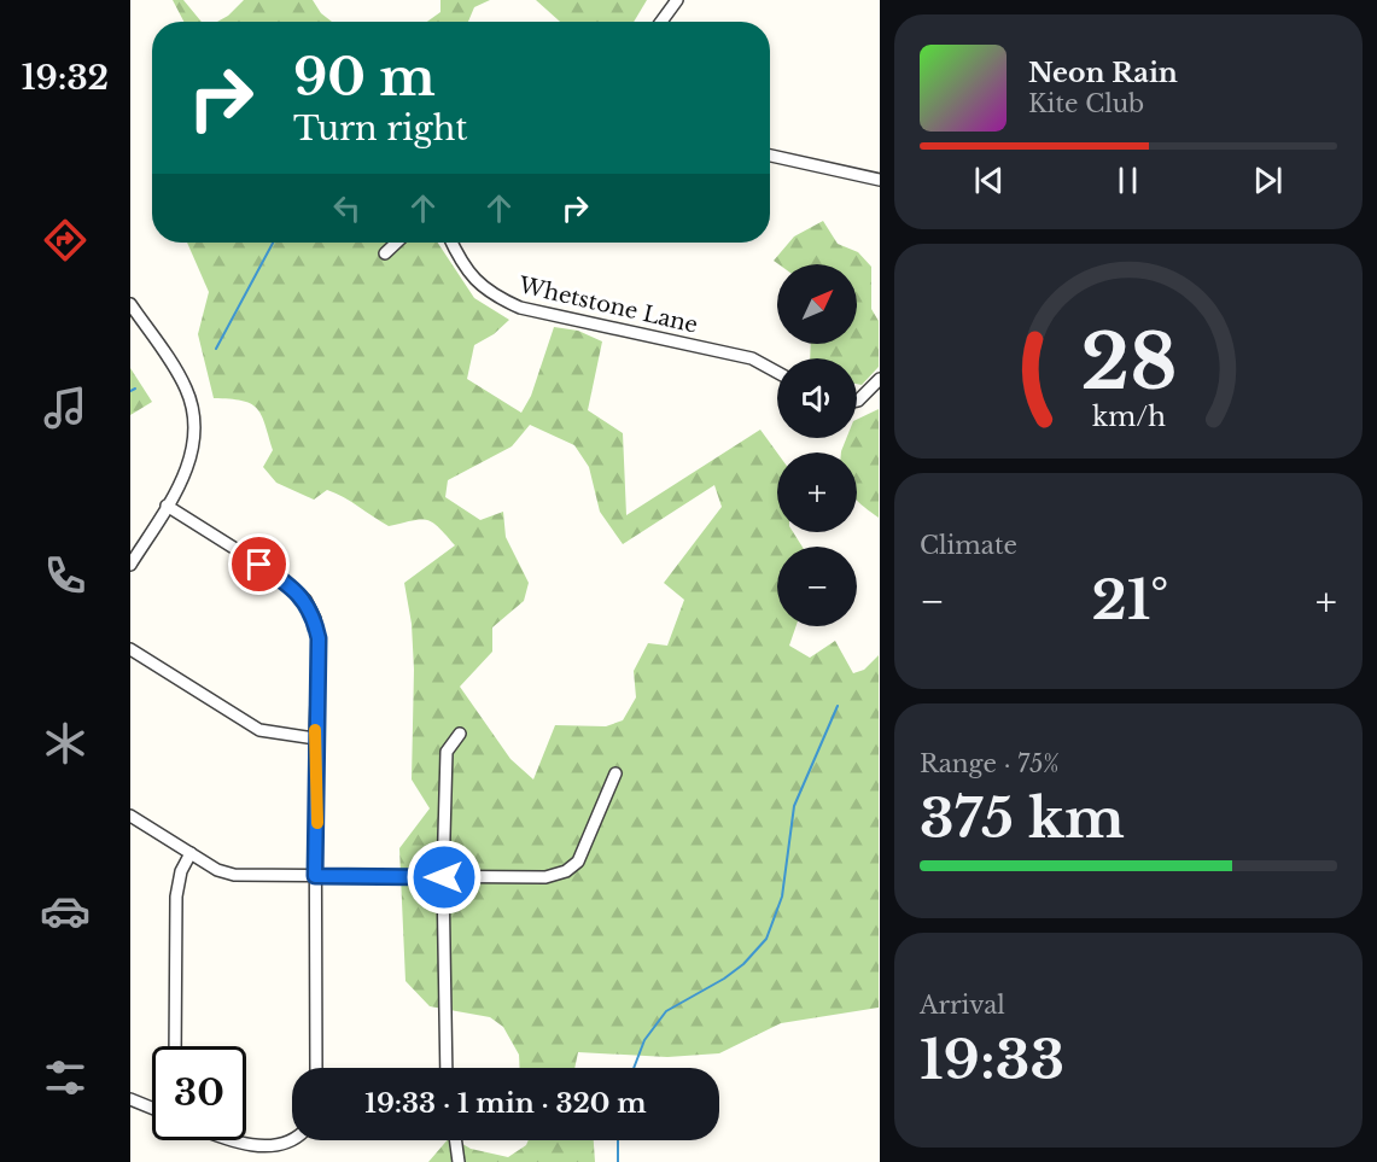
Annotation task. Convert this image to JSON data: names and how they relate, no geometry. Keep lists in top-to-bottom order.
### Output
{
  "streets": {
    "street": ["Whetstone Lane"]
  },
  "north": "top right",
  "page": {
    "tabs": "19:32",
    "turn": ["90 m", "Turn right"],
    "song": ["Neon Rain", "Kite Club"],
    "map_buttons": ["+", "−"],
    "tile": [
      "Climate",
      ["Range · 75%", "375 km"],
      ["Arrival", "19:33"]
    ],
    "heat": ["−", "21°", "+"],
    "limit": "30",
    "trip": "19:33 · 1 min · 320 m",
    "gauge": ["28", "km/h"]
  }
}
